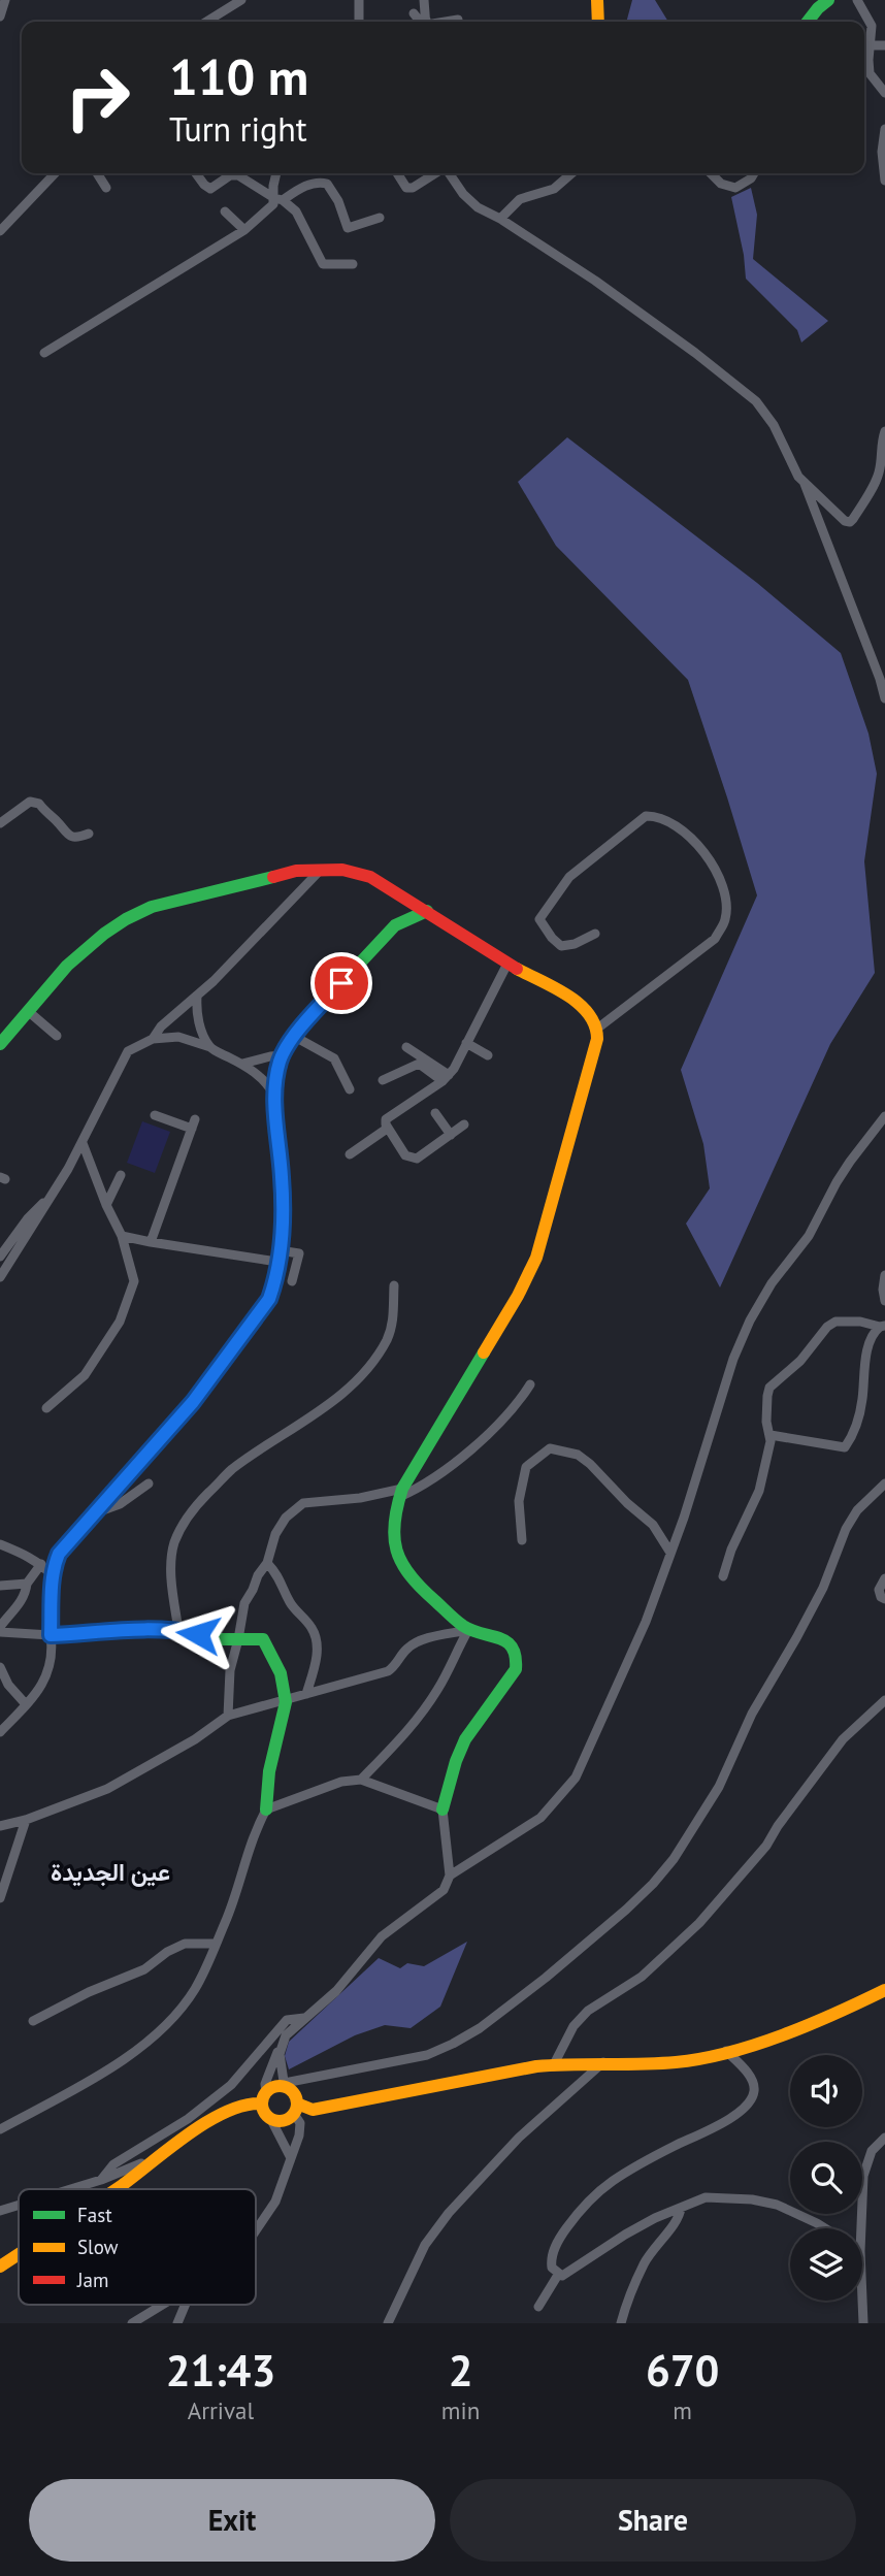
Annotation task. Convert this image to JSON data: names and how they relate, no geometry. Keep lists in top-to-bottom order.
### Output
{
  "districts": ["عين الجديدة"],
  "legend": ["Fast", "Slow", "Jam"],
  "page": {
    "turn": ["110 m", "Turn right"],
    "eta": [
      "21:43",
      "Arrival",
      "2",
      "min",
      "670",
      "m"
    ],
    "buttons": ["Exit", "Share"]
  }
}
